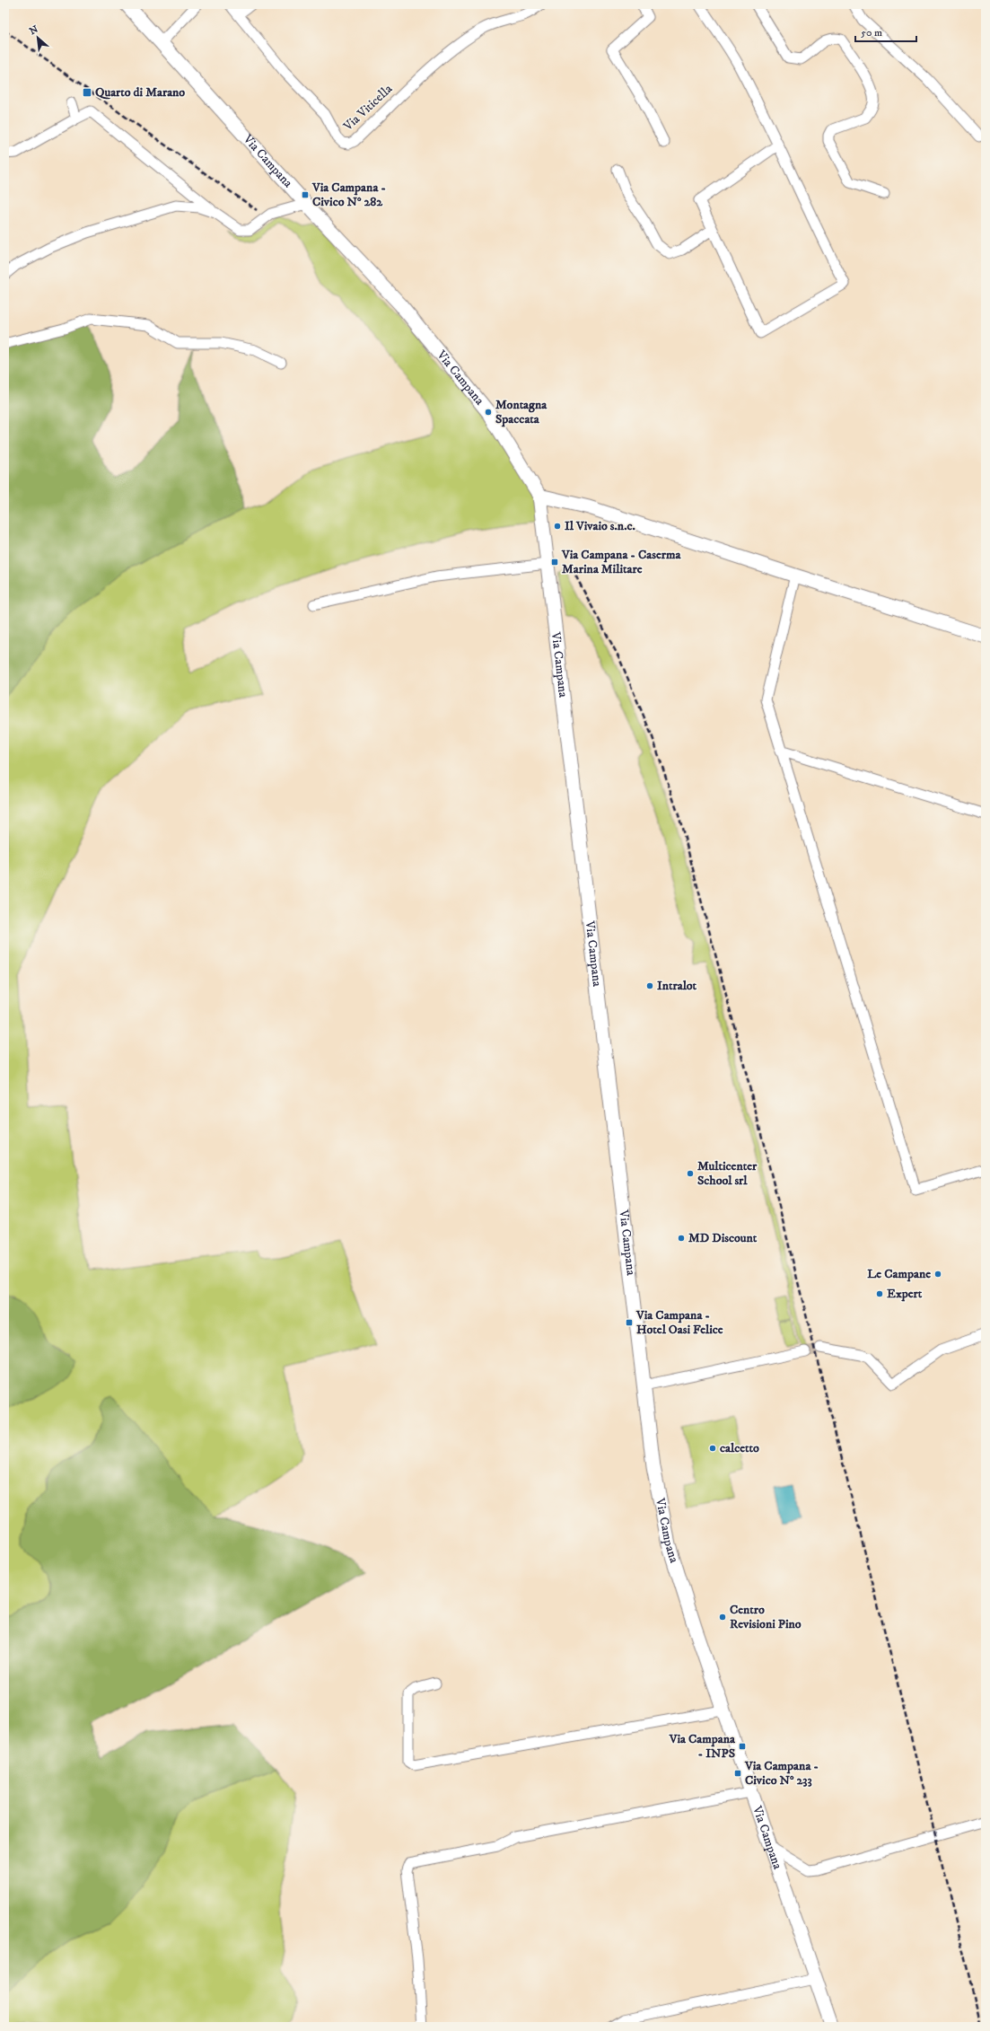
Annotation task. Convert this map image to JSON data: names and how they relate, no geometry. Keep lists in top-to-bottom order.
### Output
{
  "streets": {
    "street": ["Via Viticella", "Via Campana"]
  },
  "places": {
    "transit": [
      "Quarto di Marano",
      "Via Campana - Civico N° 282",
      "Via Campana - Caserma Marina Militare",
      "Via Campana - Hotel Oasi Felice",
      "Via Campana - INPS",
      "Via Campana - Civico N° 233"
    ],
    "other": [
      "Montagna Spaccata",
      "Il Vivaio s.n.c.",
      "Intralot",
      "Multicenter School srl",
      "MD Discount",
      "Le Campane",
      "Expert",
      "calcetto",
      "Centro Revisioni Pino"
    ]
  },
  "scale_bar": "50 m",
  "north": "top left"
}
